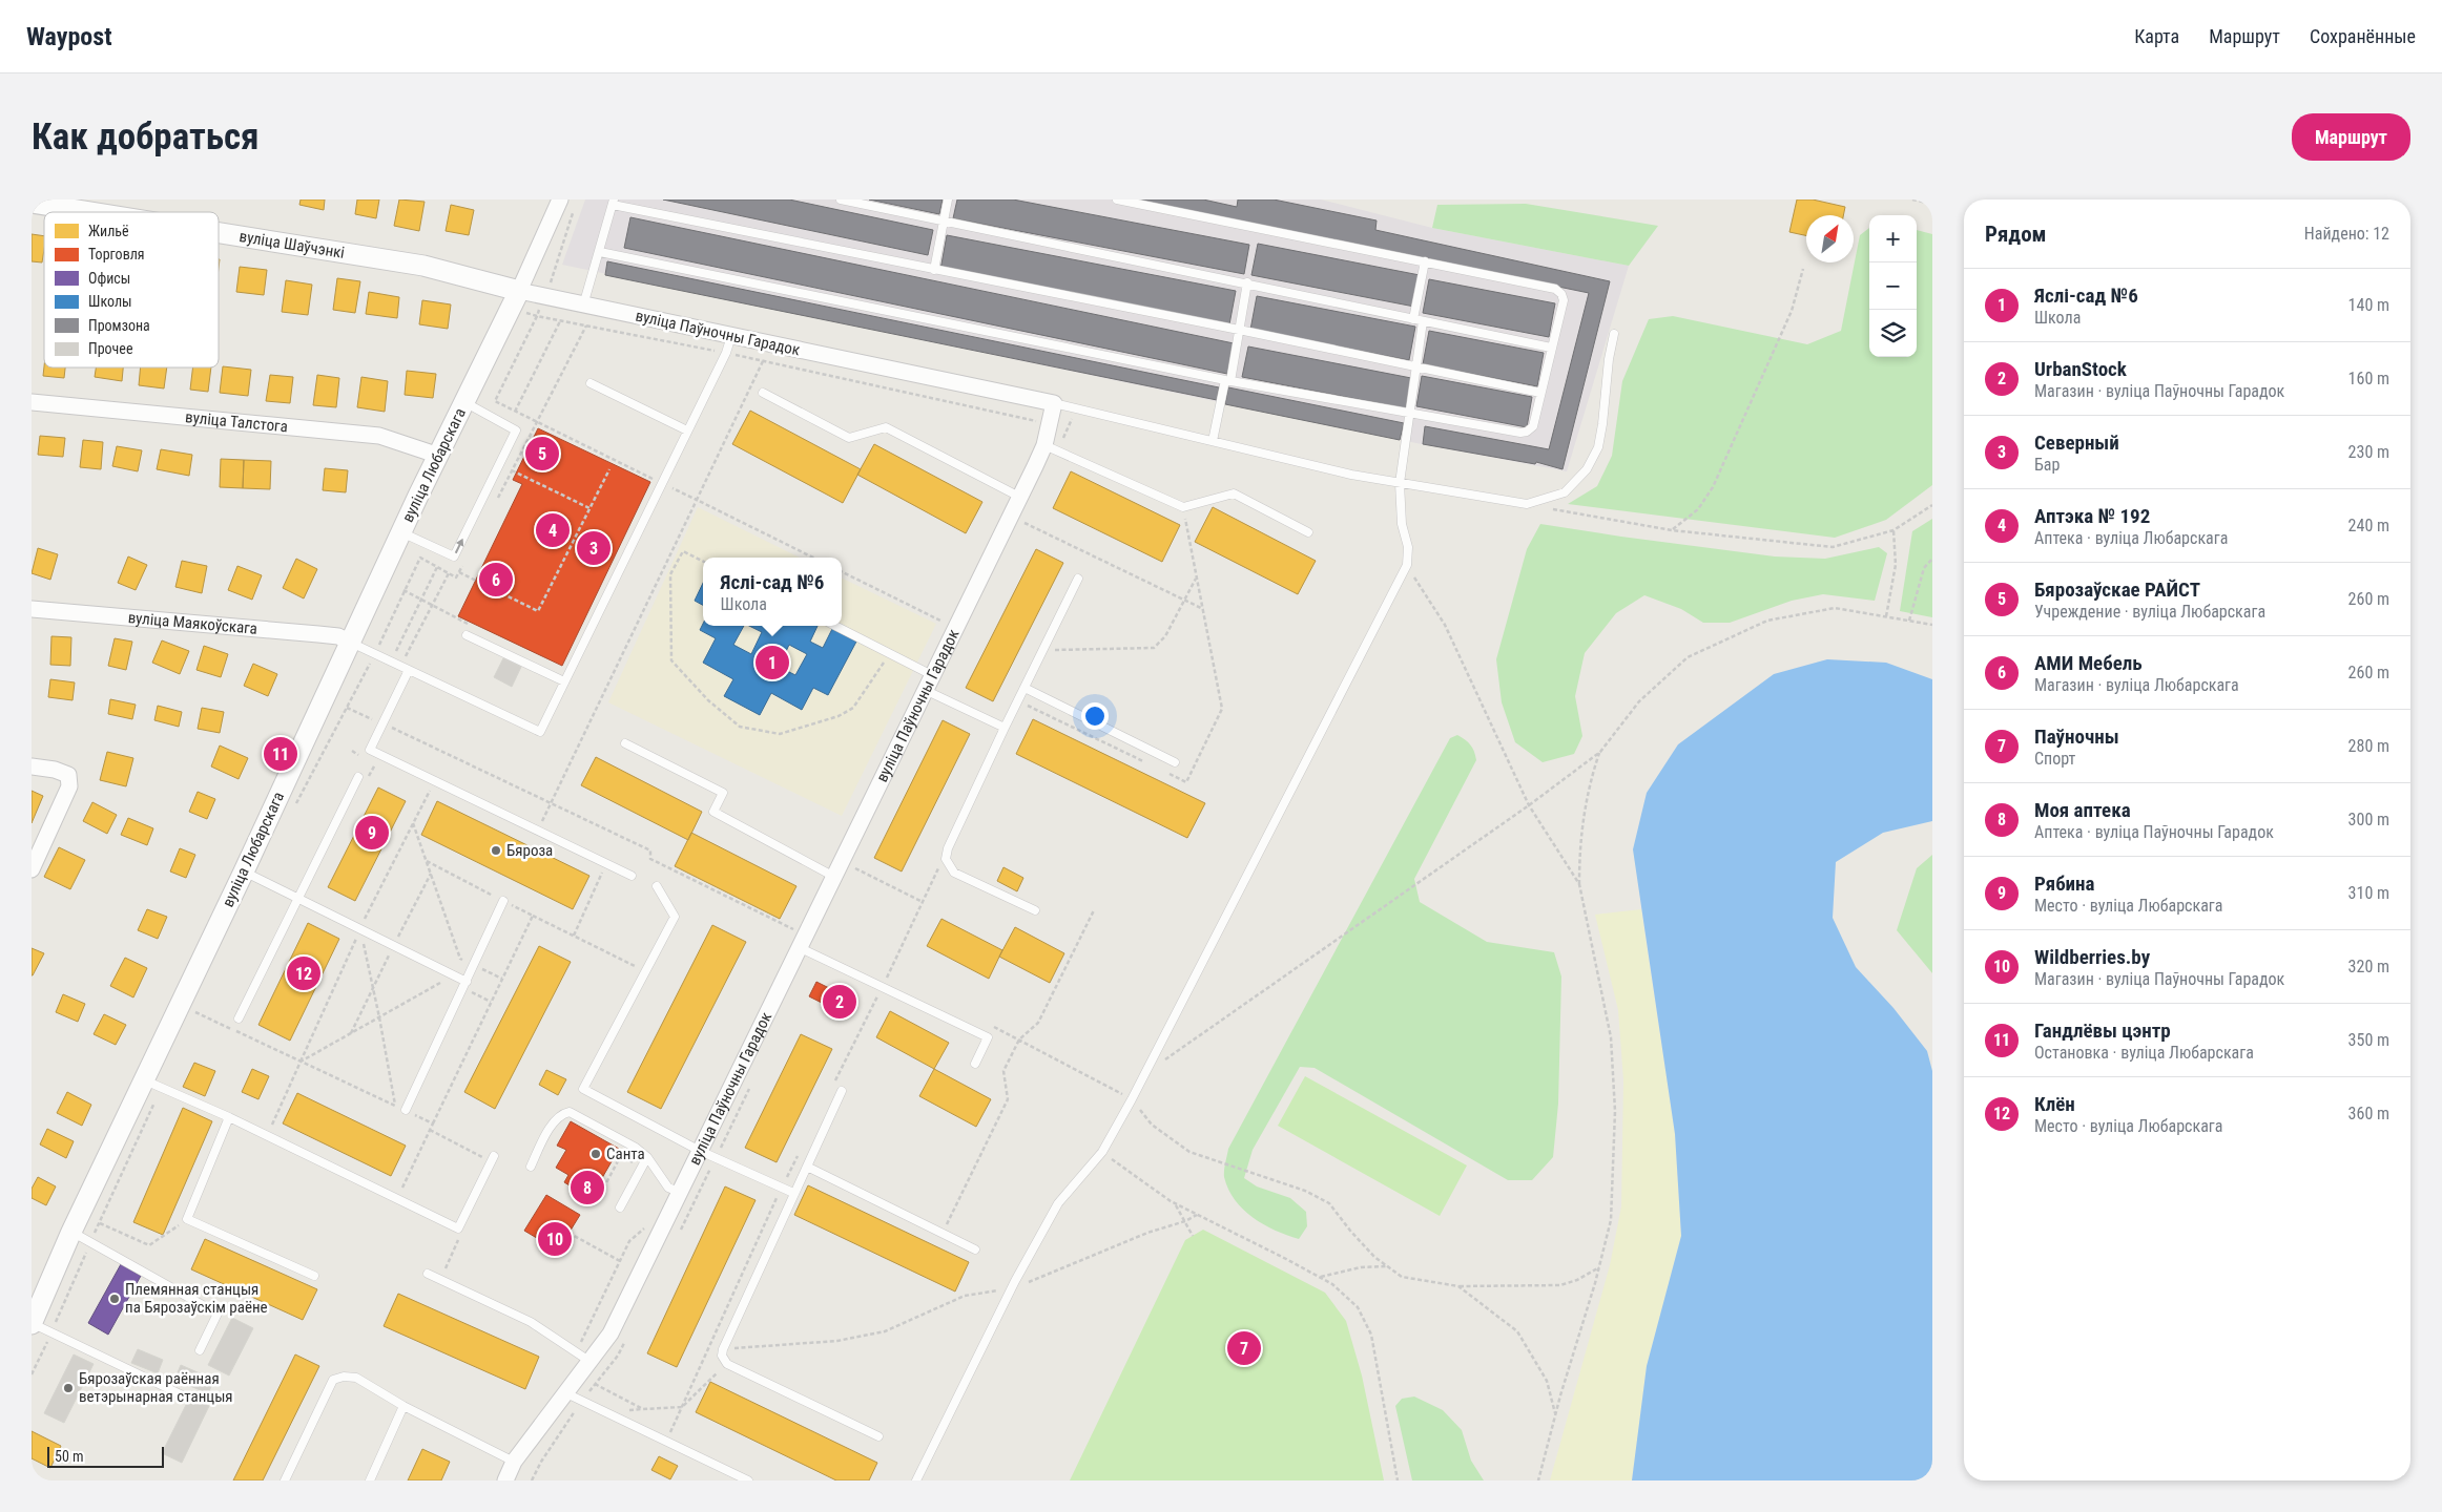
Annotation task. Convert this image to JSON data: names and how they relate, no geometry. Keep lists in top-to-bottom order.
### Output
{
  "streets": {
    "street": [
      "вуліца Шаўчэнкі",
      "вуліца Паўночны Гарадок",
      "вуліца Талстога",
      "вуліца Любарскага",
      "вуліца Маякоўскага"
    ]
  },
  "crossings": [
    ["вуліца Шаўчэнкі", "вуліца Паўночны Гарадок"],
    ["вуліца Шаўчэнкі", "вуліца Любарскага"],
    ["вуліца Паўночны Гарадок", "вуліца Любарскага"],
    ["вуліца Талстога", "вуліца Любарскага"],
    ["вуліца Любарскага", "вуліца Маякоўскага"]
  ],
  "places": [
    "Бяроза",
    "Санта",
    "Племянная станцыя па Бярозаўскім раёне",
    "Бярозаўская раённая ветэрынарная станцыя"
  ],
  "legend": [
    "Жильё",
    "Торговля",
    "Офисы",
    "Школы",
    "Промзона",
    "Прочее"
  ],
  "scale_bar": "50 m",
  "north": "top right",
  "page": {
    "header": "Waypost",
    "nav": ["Карта", "Маршрут", "Сохранённые"],
    "buttons": "Маршрут",
    "title": "Как добраться",
    "heading": ["Рядом", "Найдено: 12"],
    "map_buttons": ["+", "−"],
    "list": [
      {
        "mark": "1",
        "name": "Яслі-сад №6",
        "note": "Школа",
        "value": "140 m"
      },
      {
        "mark": "2",
        "name": "UrbanStock",
        "note": "Магазин · вуліца Паўночны Гарадок",
        "value": "160 m"
      },
      {
        "mark": "3",
        "name": "Северный",
        "note": "Бар",
        "value": "230 m"
      },
      {
        "mark": "4",
        "name": "Аптэка № 192",
        "note": "Аптека · вуліца Любарскага",
        "value": "240 m"
      },
      {
        "mark": "5",
        "name": "Бярозаўскае РАЙСТ",
        "note": "Учреждение · вуліца Любарскага",
        "value": "260 m"
      },
      {
        "mark": "6",
        "name": "АМИ Мебель",
        "note": "Магазин · вуліца Любарскага",
        "value": "260 m"
      },
      {
        "mark": "7",
        "name": "Паўночны",
        "note": "Спорт",
        "value": "280 m"
      },
      {
        "mark": "8",
        "name": "Моя аптека",
        "note": "Аптека · вуліца Паўночны Гарадок",
        "value": "300 m"
      },
      {
        "mark": "9",
        "name": "Рябина",
        "note": "Место · вуліца Любарскага",
        "value": "310 m"
      },
      {
        "mark": "10",
        "name": "Wildberries.by",
        "note": "Магазин · вуліца Паўночны Гарадок",
        "value": "320 m"
      },
      {
        "mark": "11",
        "name": "Гандлёвы цэнтр",
        "note": "Остановка · вуліца Любарскага",
        "value": "350 m"
      },
      {
        "mark": "12",
        "name": "Клён",
        "note": "Место · вуліца Любарскага",
        "value": "360 m"
      }
    ],
    "pins": [
      "5",
      "4",
      "3",
      "6",
      "1",
      "11",
      "9",
      "12",
      "2",
      "8",
      "10",
      "7"
    ],
    "popup": ["Яслі-сад №6", "Школа"],
    "scale": "50 m"
  }
}
